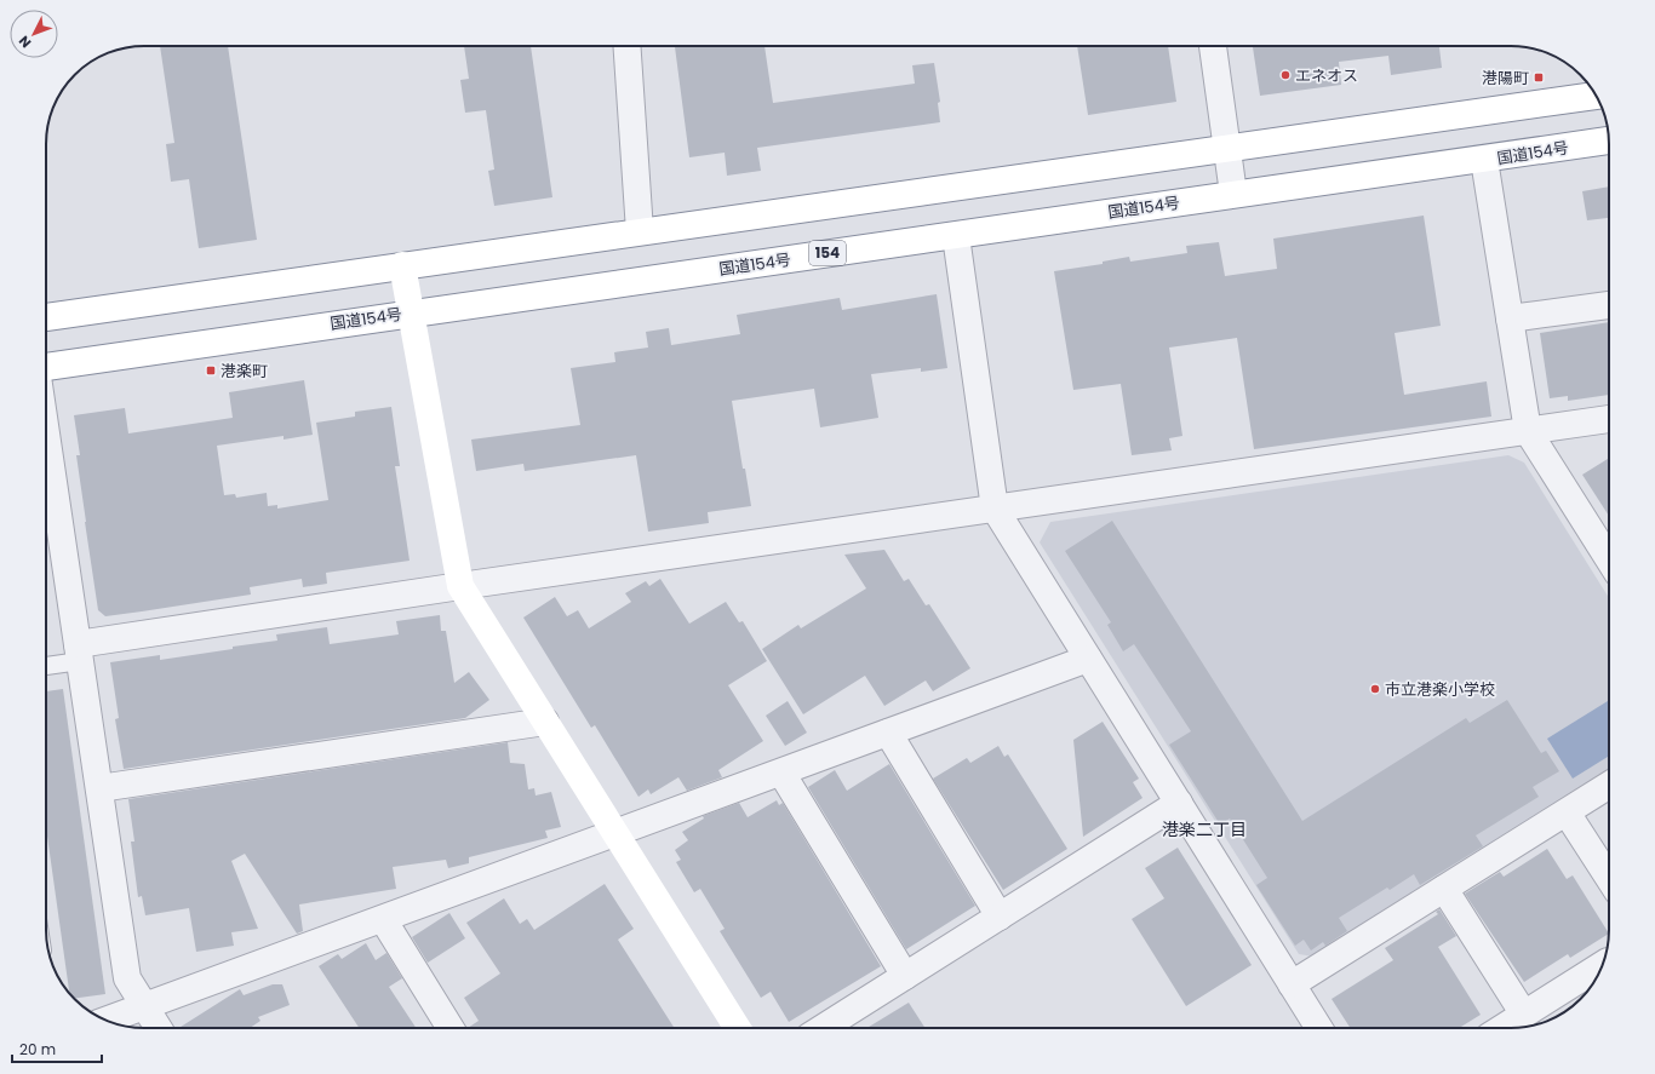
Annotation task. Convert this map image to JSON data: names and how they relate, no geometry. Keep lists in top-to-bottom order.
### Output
{
  "streets": {
    "main road": ["国道154号", "154"]
  },
  "districts": ["港楽二丁目"],
  "places": {
    "other": ["エネオス", "市立港楽小学校"],
    "transit": ["港陽町", "港楽町"]
  },
  "scale_bar": "20 m",
  "north": "bottom left"
}
